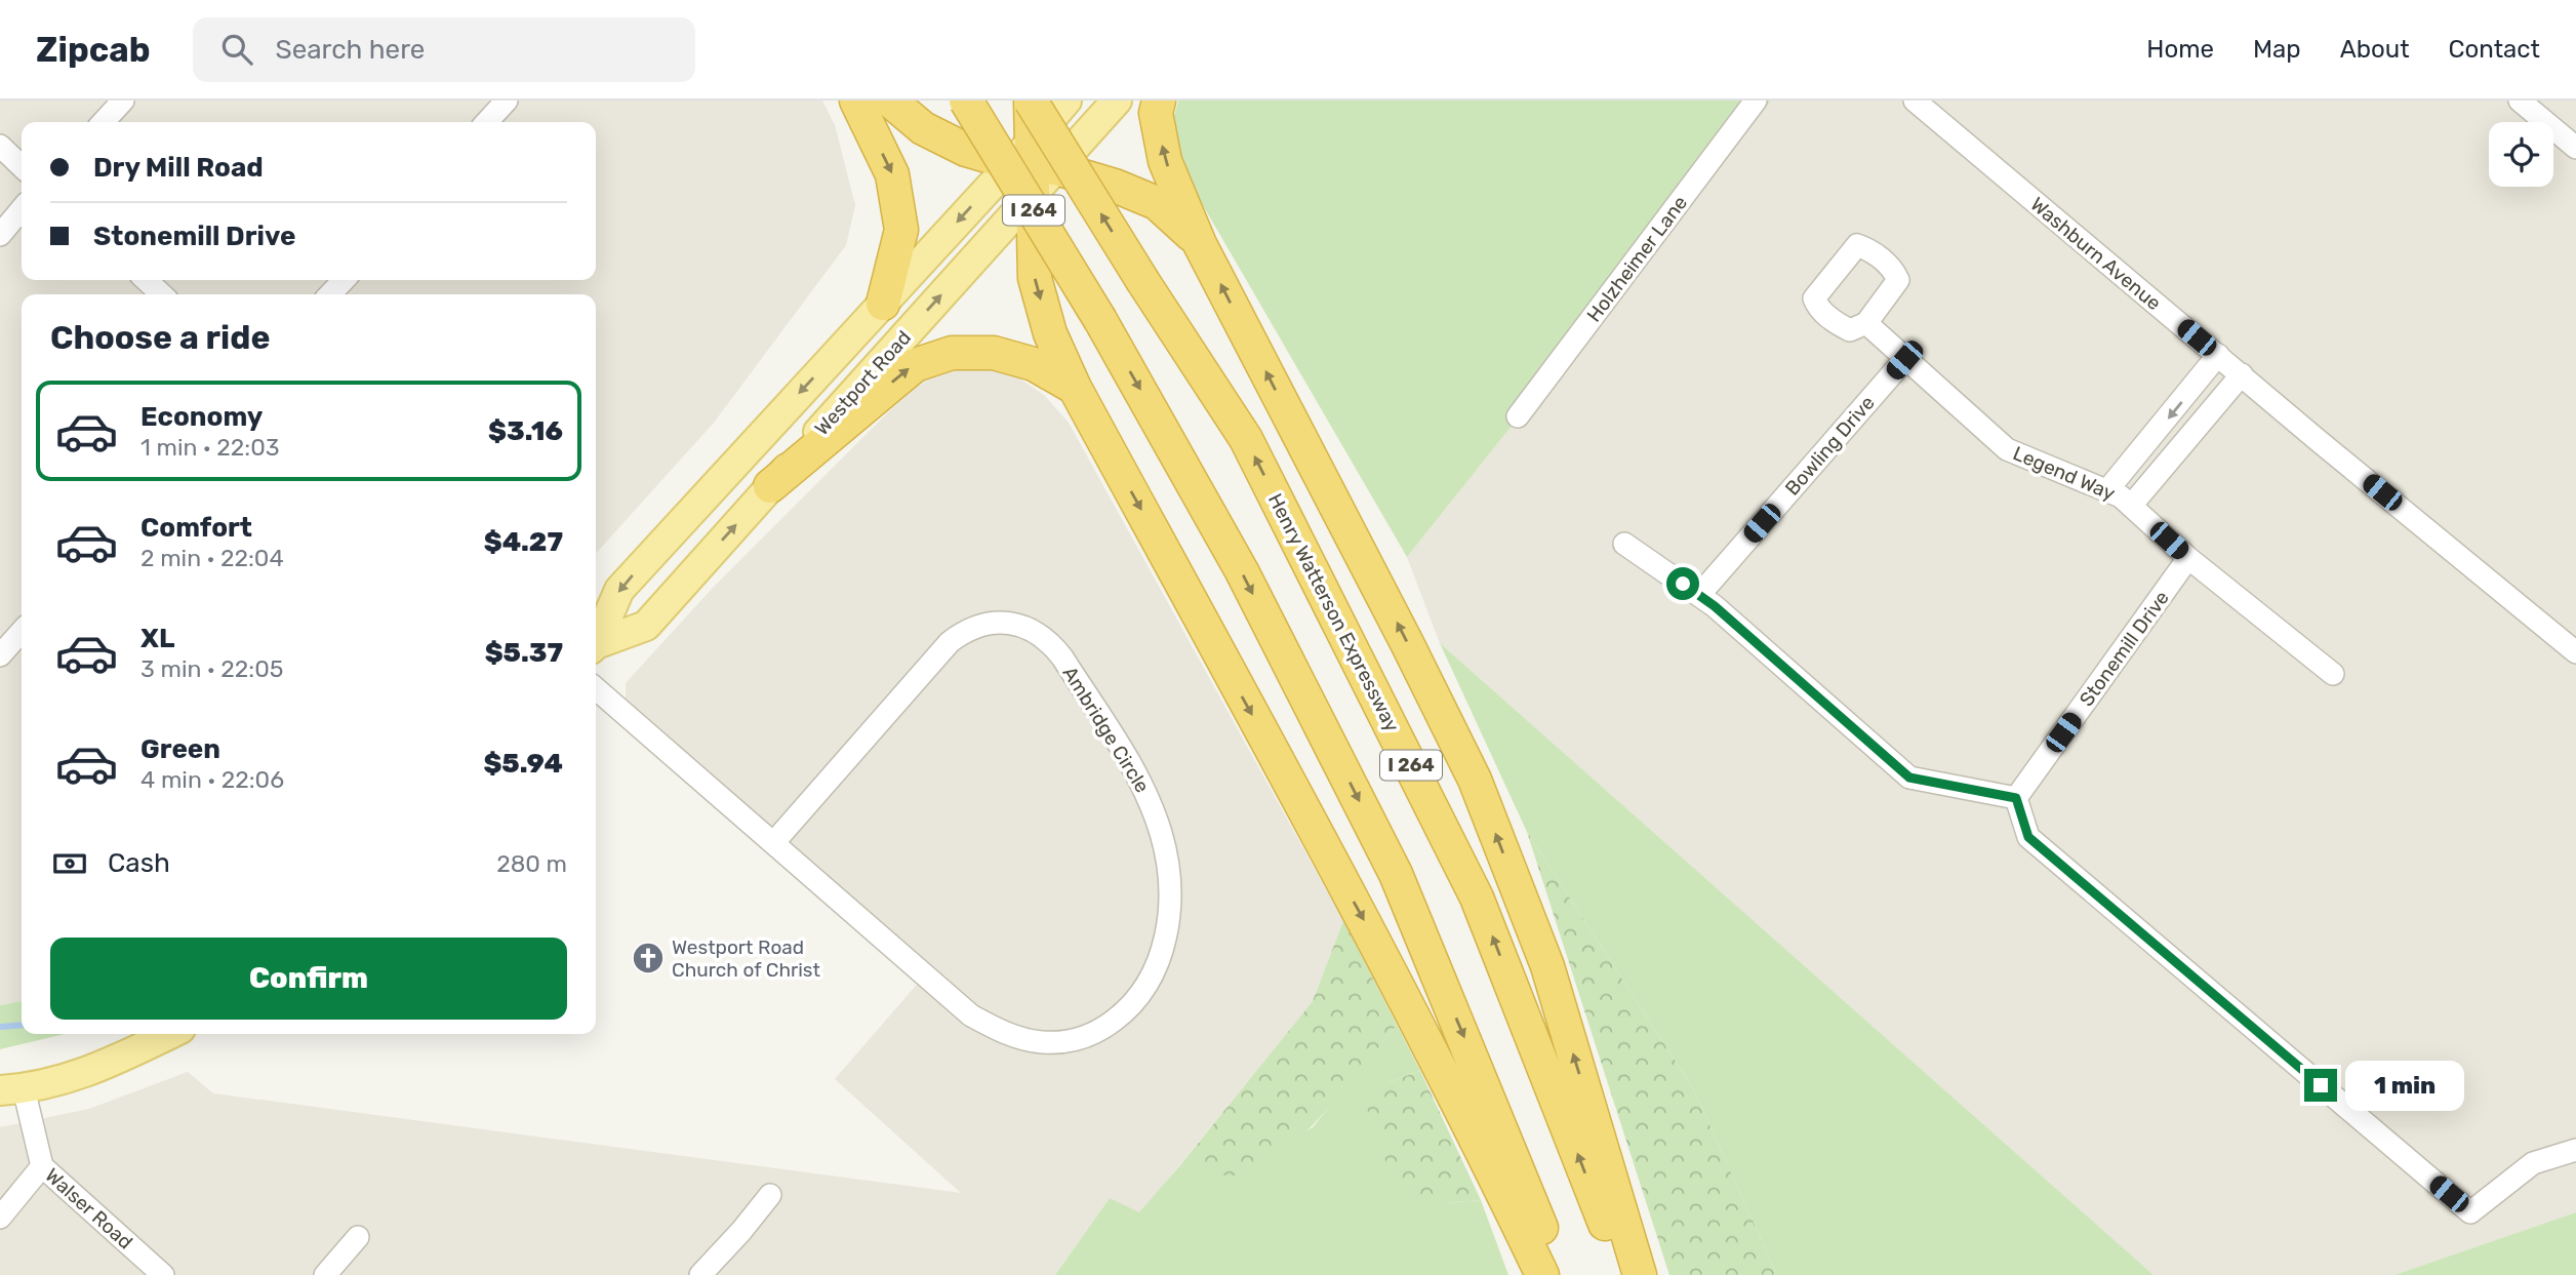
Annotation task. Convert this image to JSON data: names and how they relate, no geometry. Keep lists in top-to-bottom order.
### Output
{
  "streets": {
    "highway": ["I 264", "Henry Watterson Expressway"],
    "main road": ["Westport Road"],
    "street": [
      "Washburn Avenue",
      "Holzheimer Lane",
      "Bowling Drive",
      "Legend Way",
      "Stonemill Drive",
      "Ambridge Circle",
      "Walser Road"
    ]
  },
  "crossings": [
    ["Bowling Drive", "Legend Way"],
    ["Legend Way", "Stonemill Drive"]
  ],
  "places": {
    "church": ["Westport Road Church of Christ"]
  },
  "page": {
    "header": "Zipcab",
    "search": "Search here",
    "nav": [
      "Home",
      "Map",
      "About",
      "Contact"
    ],
    "banner": ["Dry Mill Road", "Stonemill Drive"],
    "heading": "Choose a ride",
    "list": [
      {
        "name": "Economy",
        "note": "1 min · 22:03",
        "value": "$3.16"
      },
      {
        "name": "Comfort",
        "note": "2 min · 22:04",
        "value": "$4.27"
      },
      {
        "name": "XL",
        "note": "3 min · 22:05",
        "value": "$5.37"
      },
      {
        "name": "Green",
        "note": "4 min · 22:06",
        "value": "$5.94"
      }
    ],
    "pay": ["Cash", "280 m"],
    "buttons": "Confirm",
    "bubble": "1 min"
  }
}
